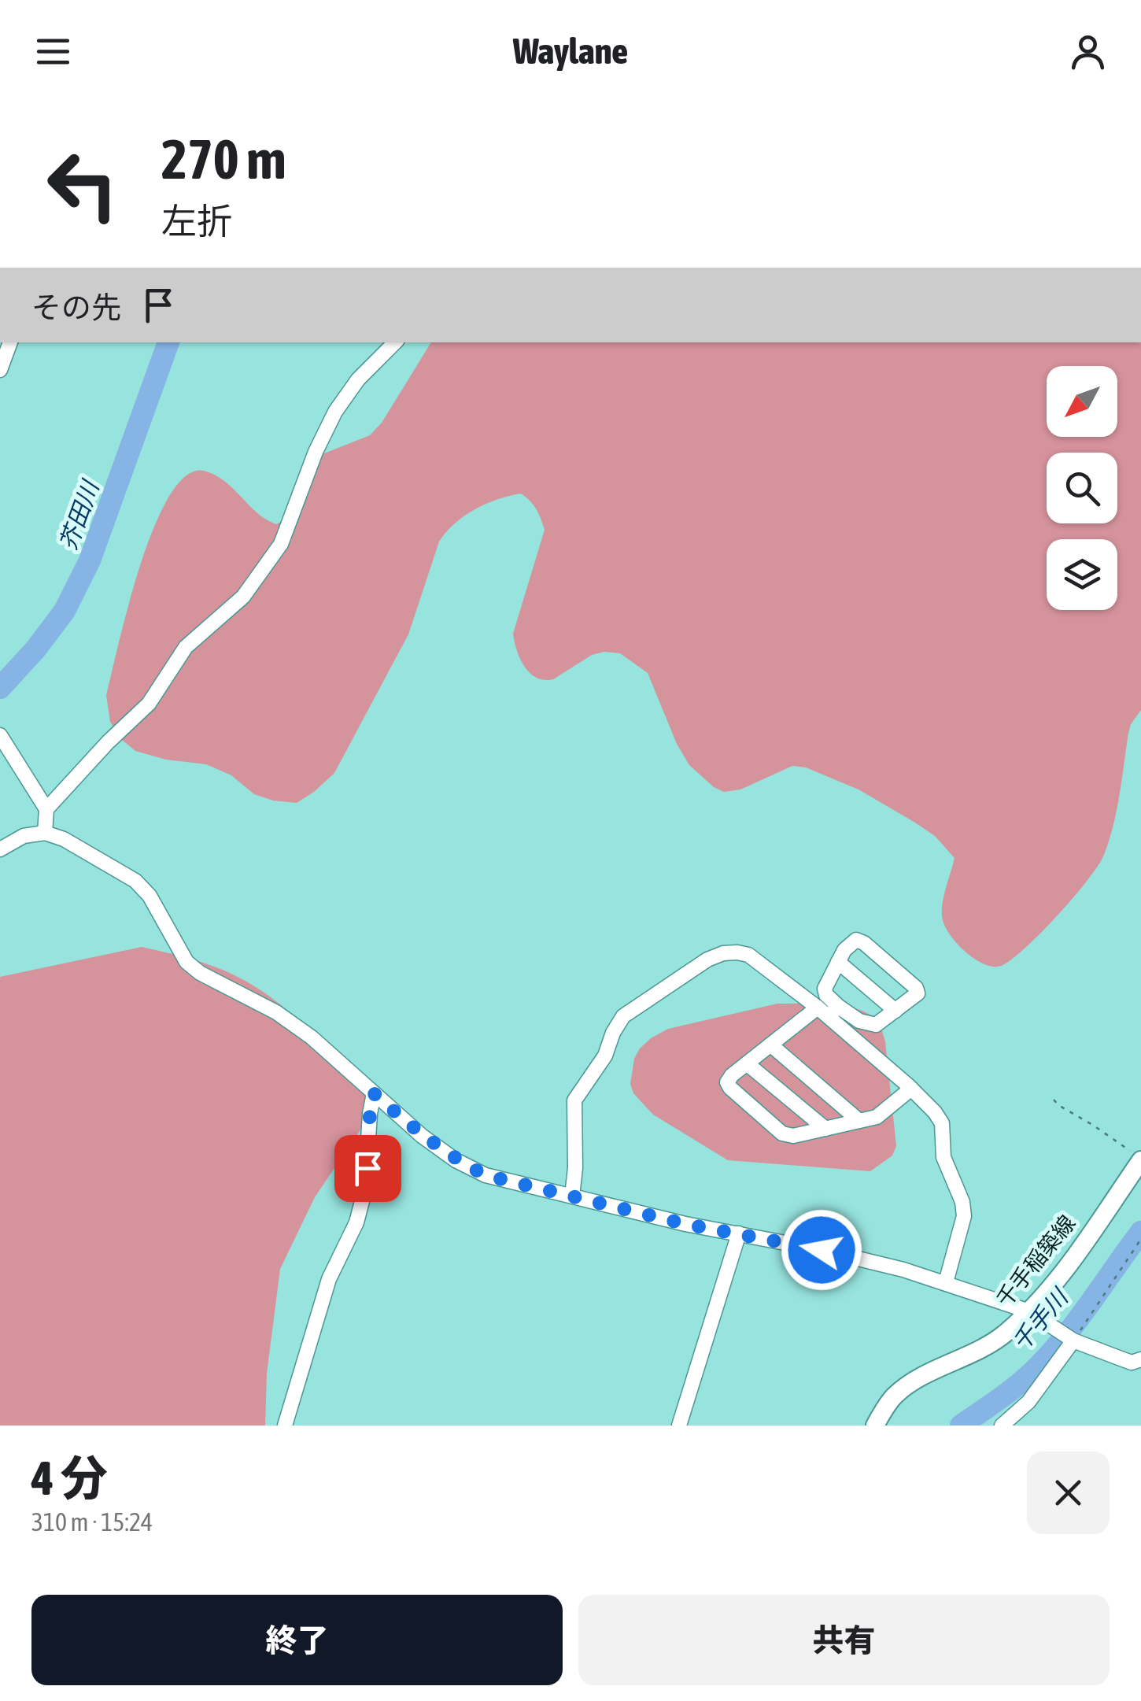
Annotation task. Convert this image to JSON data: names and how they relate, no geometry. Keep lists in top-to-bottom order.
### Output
{
  "streets": {
    "main road": ["千手稲築線"]
  },
  "water": ["芥田川", "千手川"],
  "north": "bottom left",
  "page": {
    "header": "Waylane",
    "turn": ["270 m", "左折"],
    "then": "その先",
    "heading": ["4 分", "310 m · 15:24"],
    "buttons": ["終了", "共有"]
  }
}
